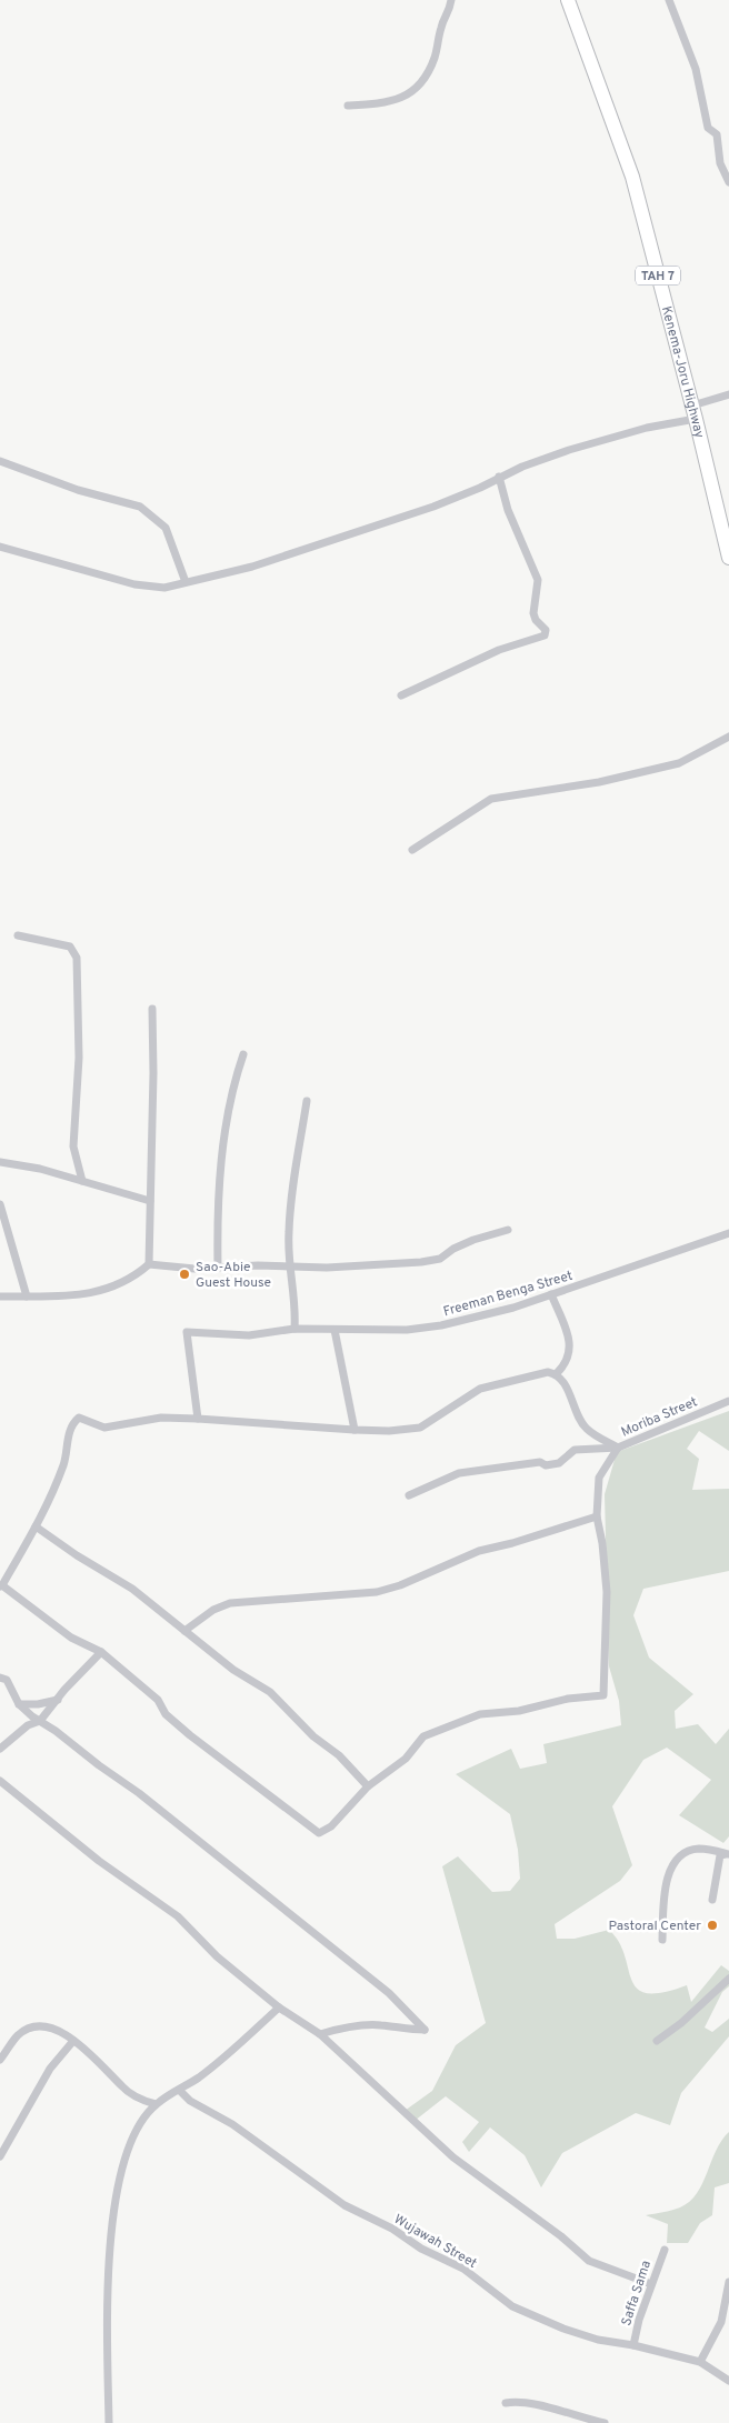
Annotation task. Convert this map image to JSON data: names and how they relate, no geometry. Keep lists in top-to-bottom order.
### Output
{
  "streets": {
    "highway": ["TAH 7", "Kenema-Joru Highway"],
    "street": [
      "Freeman Benga Street",
      "Moriba Street",
      "Wujawah Street",
      "Saffa Sama"
    ]
  },
  "crossings": [
    ["Wujawah Street", "Saffa Sama"]
  ],
  "places": ["Sao-Abie Guest House", "Pastoral Center"]
}
